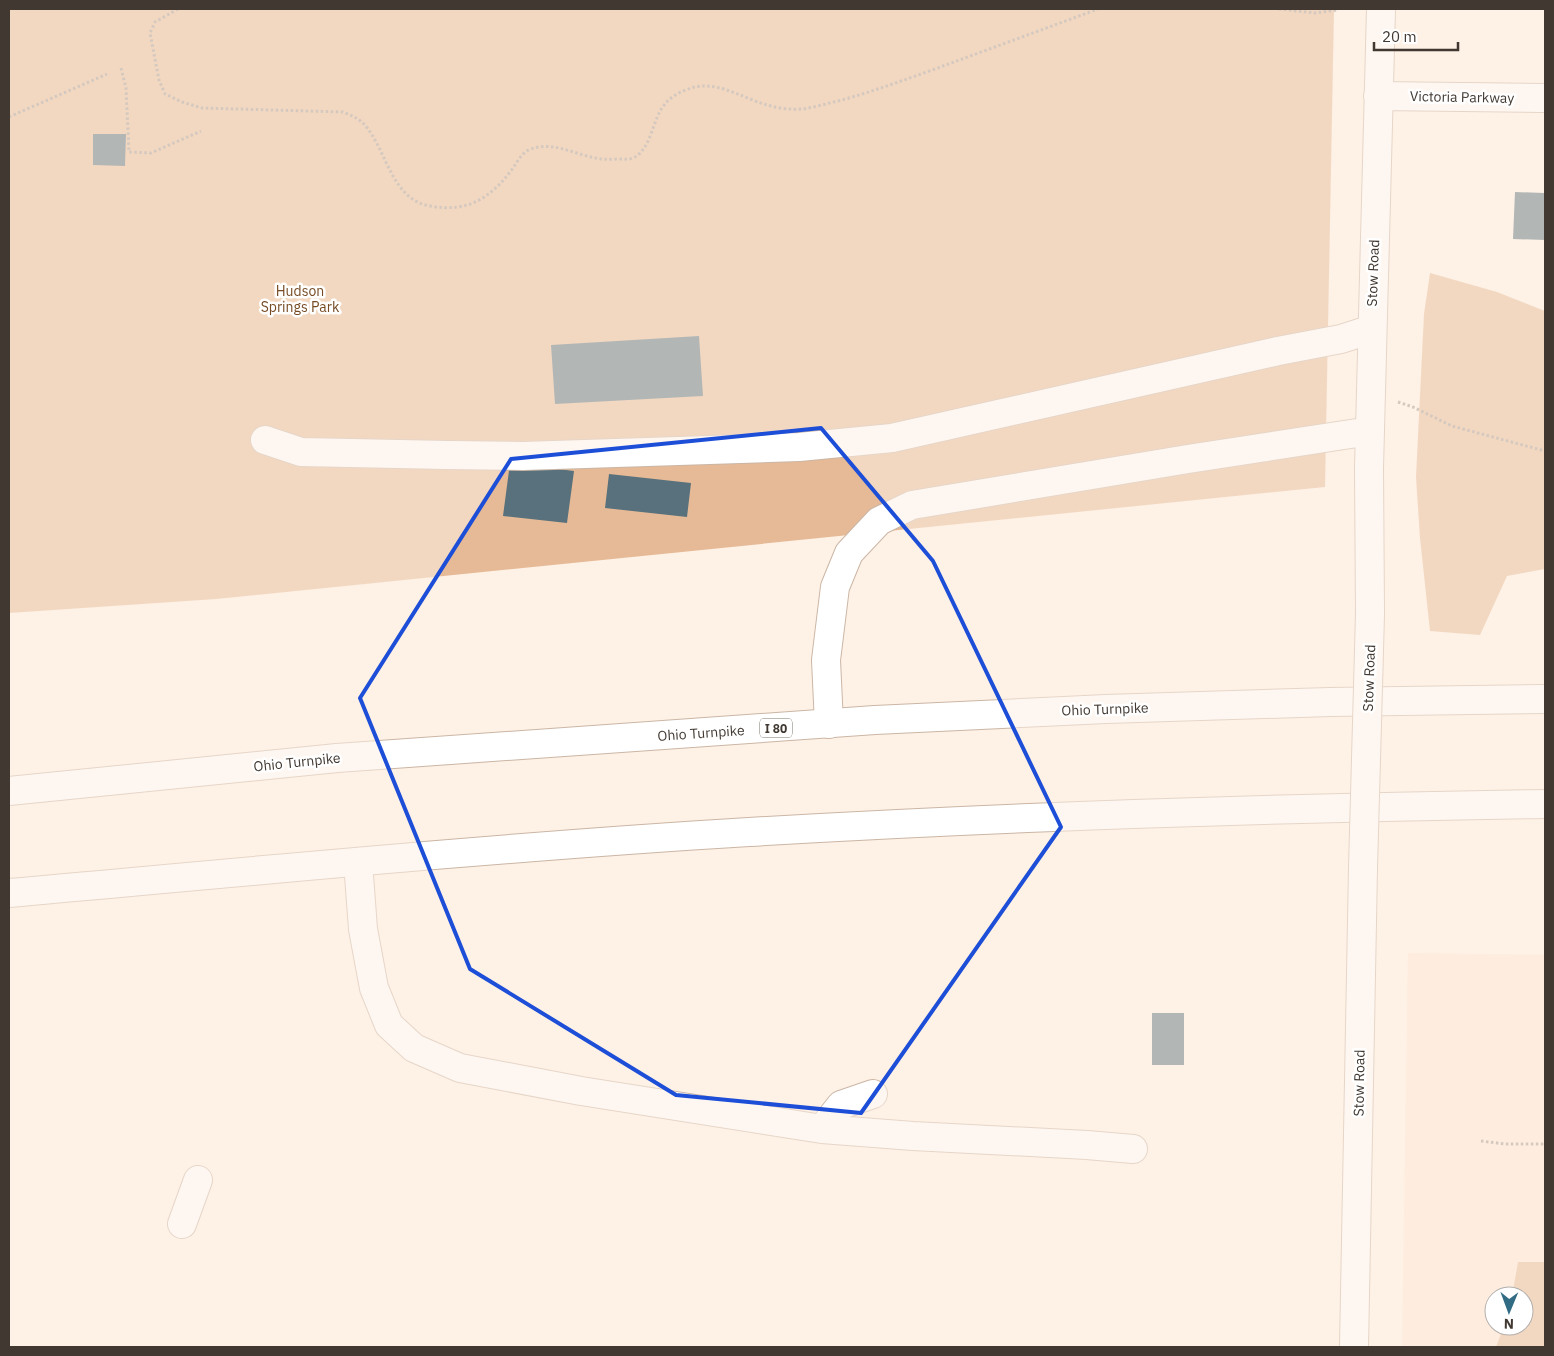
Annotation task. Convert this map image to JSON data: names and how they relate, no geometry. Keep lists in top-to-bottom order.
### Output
{
  "streets": {
    "main road": [
      "Victoria Parkway",
      "Stow Road",
      "Ohio Turnpike",
      "I 80"
    ]
  },
  "crossings": [
    ["Victoria Parkway", "Stow Road"]
  ],
  "parks": ["Hudson Springs Park"],
  "scale_bar": "20 m",
  "north": "bottom"
}
